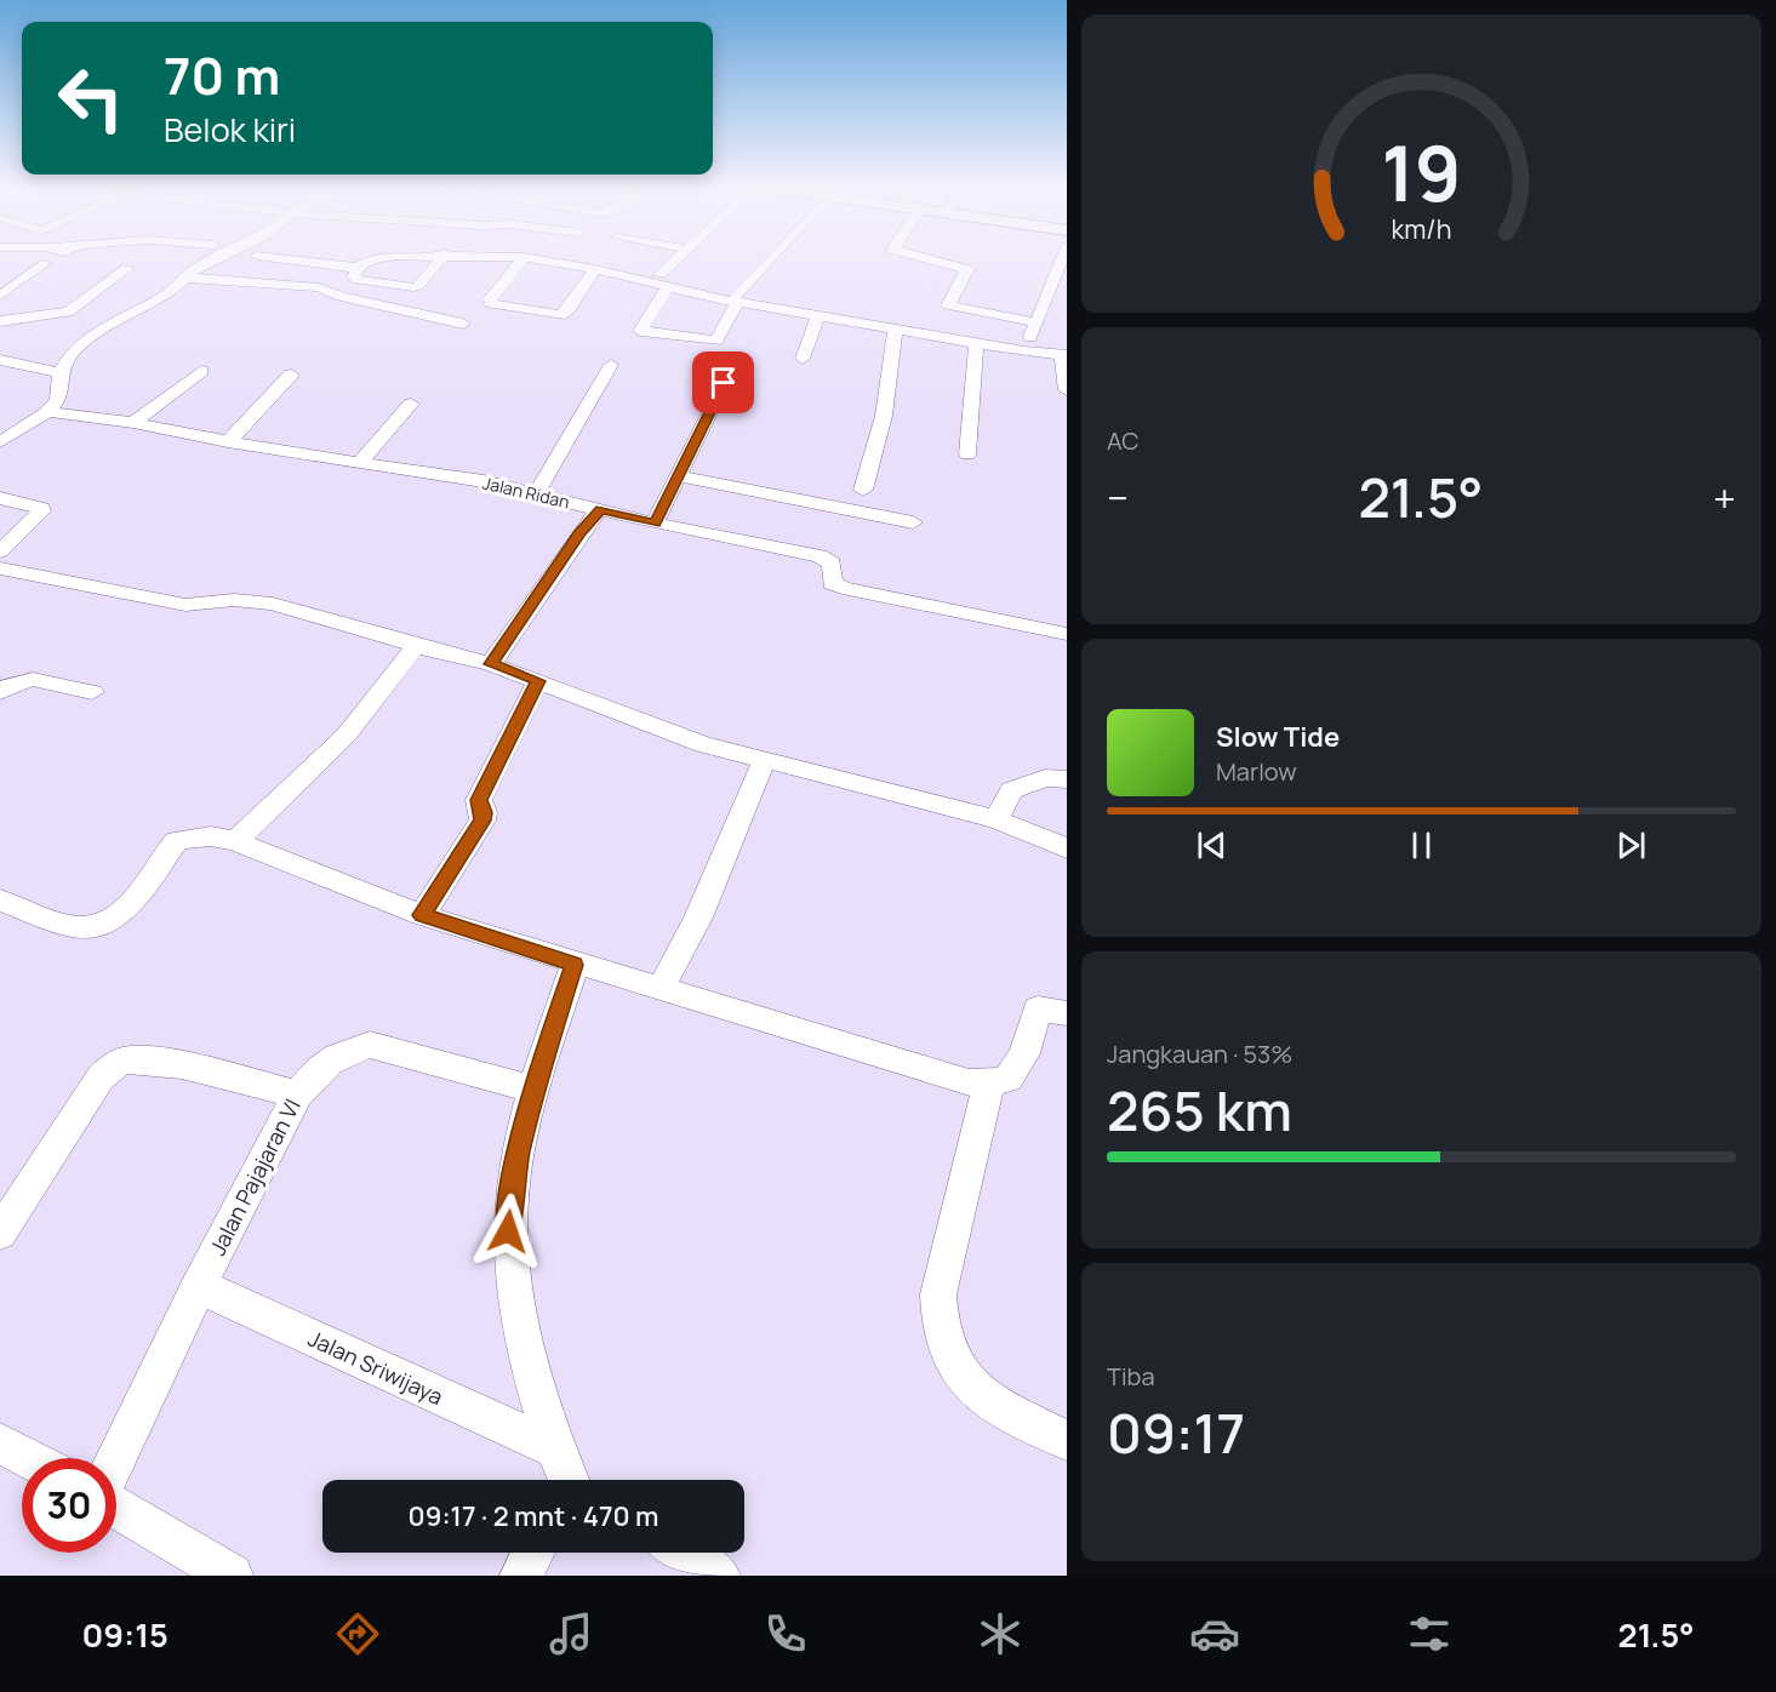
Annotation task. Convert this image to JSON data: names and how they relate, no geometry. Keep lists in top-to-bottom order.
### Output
{
  "streets": {
    "street": ["Jalan Ridan", "Jalan Pajajaran VI", "Jalan Sriwijaya"]
  },
  "crossings": [
    ["Jalan Pajajaran VI", "Jalan Sriwijaya"]
  ],
  "page": {
    "turn": ["70 m", "Belok kiri"],
    "tile": [
      "AC",
      ["Jangkauan · 53%", "265 km"],
      ["Tiba", "09:17"]
    ],
    "heat": ["−", "21.5°", "+"],
    "song": ["Slow Tide", "Marlow"],
    "limit": "30",
    "trip": "09:17 · 2 mnt · 470 m",
    "tabs": ["09:15", "21.5°"],
    "gauge": ["19", "km/h"]
  }
}
